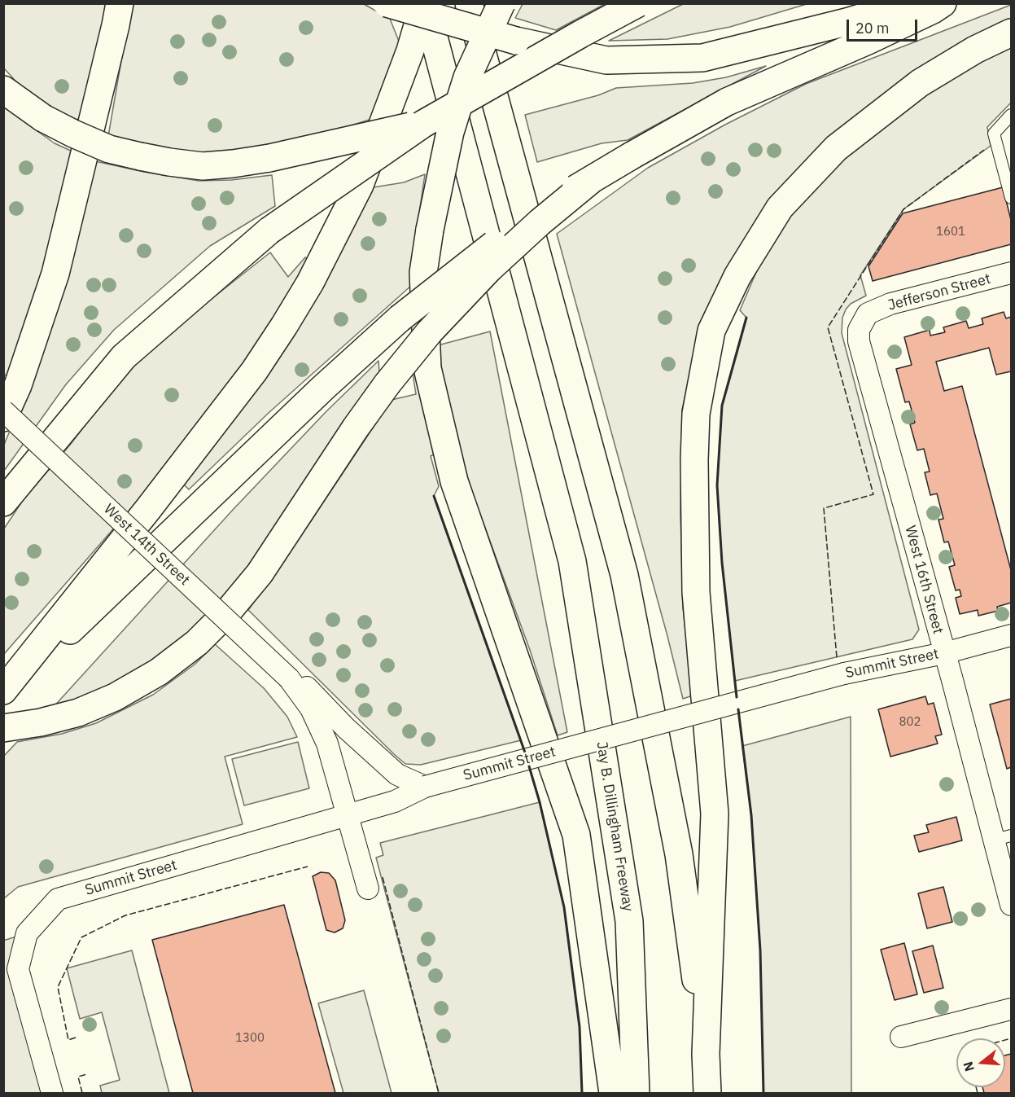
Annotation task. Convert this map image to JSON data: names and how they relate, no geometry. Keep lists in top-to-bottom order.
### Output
{
  "streets": {
    "highway": ["Jay B. Dillingham Freeway"],
    "street": [
      "Jefferson Street",
      "West 14th Street",
      "West 16th Street",
      "Summit Street"
    ]
  },
  "crossings": [
    ["Jefferson Street", "West 16th Street"],
    ["West 14th Street", "Summit Street"],
    ["West 16th Street", "Summit Street"]
  ],
  "house_numbers": ["1601", "802", "1300"],
  "scale_bar": "20 m",
  "north": "left"
}
